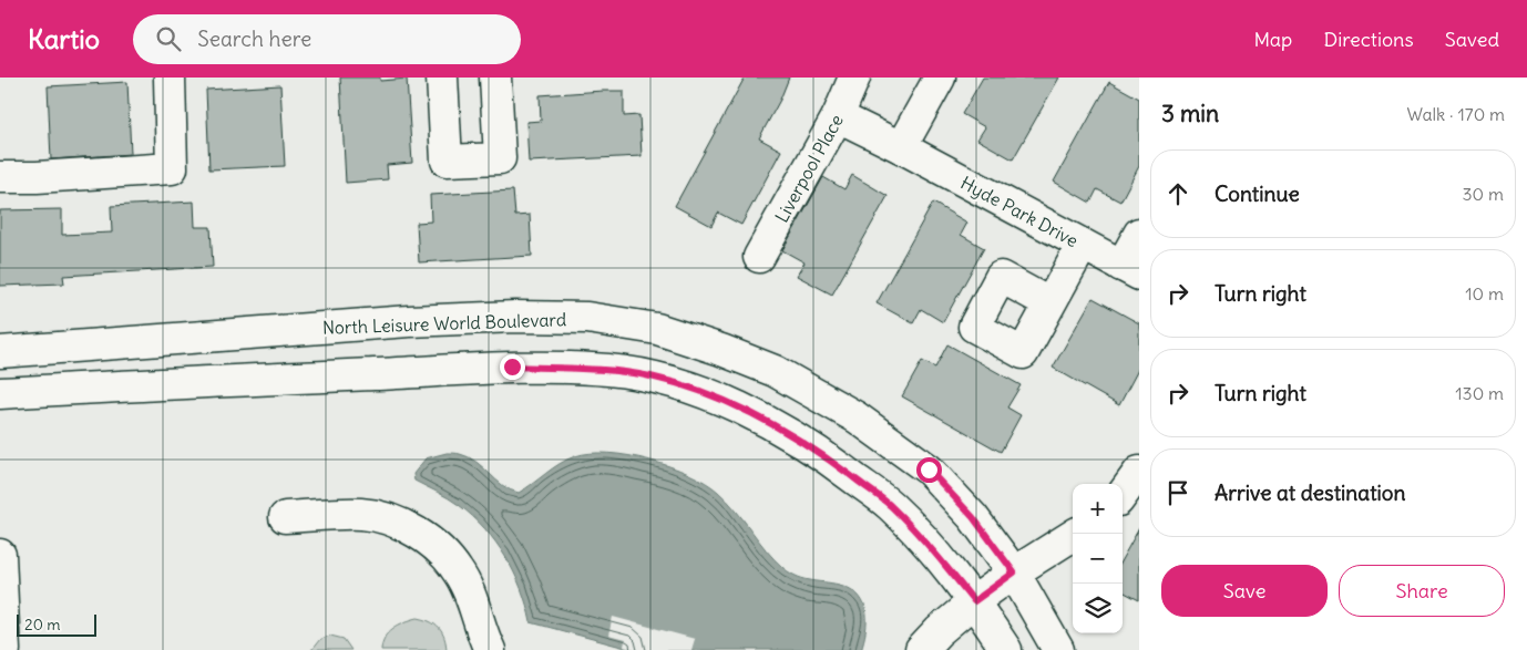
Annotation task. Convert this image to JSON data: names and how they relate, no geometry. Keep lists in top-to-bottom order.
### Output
{
  "streets": {
    "street": ["Liverpool Place", "Hyde Park Drive", "North Leisure World Boulevard"]
  },
  "crossings": [
    ["Liverpool Place", "Hyde Park Drive"]
  ],
  "scale_bar": "20 m",
  "page": {
    "header": "Kartio",
    "search": "Search here",
    "nav": ["Map", "Directions", "Saved"],
    "heading": ["3 min", "Walk · 170 m"],
    "list": [
      ["Continue", "30 m"],
      ["Turn right", "10 m"],
      ["Turn right", "130 m"],
      "Arrive at destination"
    ],
    "map_buttons": ["+", "−"],
    "buttons": ["Save", "Share"],
    "scale": "20 m"
  }
}
